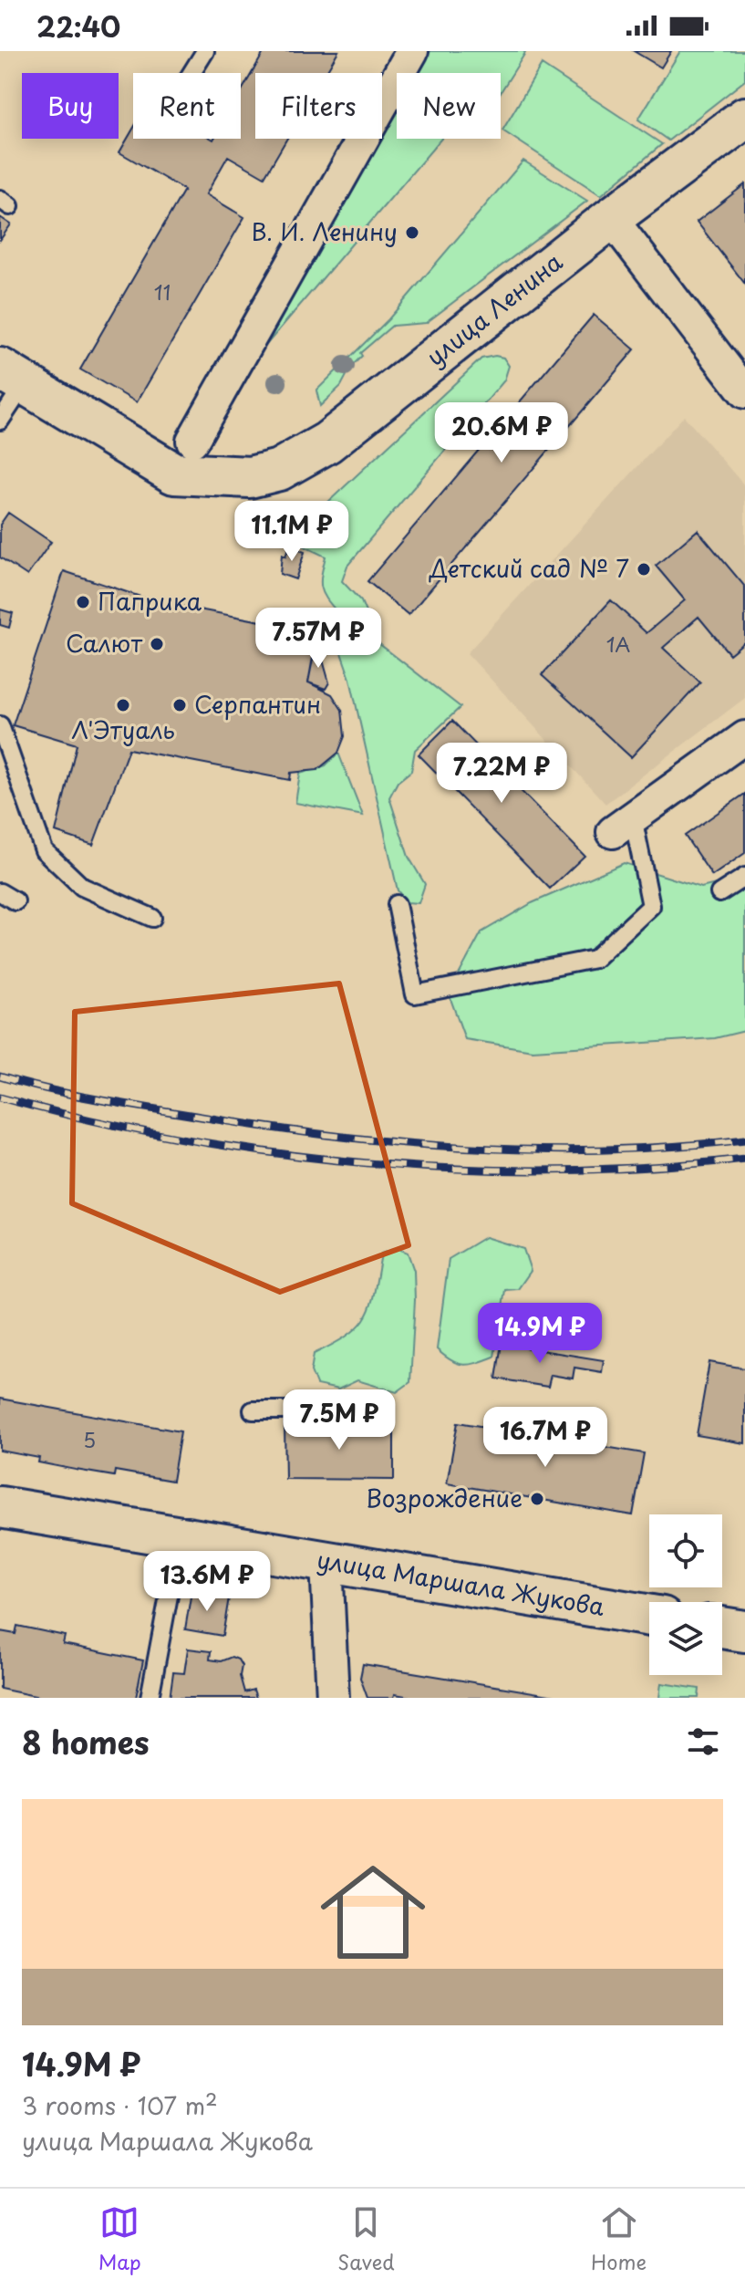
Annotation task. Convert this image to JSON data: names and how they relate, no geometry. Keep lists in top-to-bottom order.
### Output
{
  "streets": {
    "street": ["улица Ленина", "улица Маршала Жукова"]
  },
  "places": [
    "В. И. Ленину",
    "Детский сад № 7",
    "Паприка",
    "Салют",
    "Л'Этуаль",
    "Серпантин",
    "Возрождение"
  ],
  "house_numbers": ["11", "1А", "5"],
  "page": {
    "status": "22:40",
    "chip": [
      "Buy",
      "Rent",
      "Filters",
      "New"
    ],
    "price": [
      "20.6M ₽",
      "11.1M ₽",
      "7.57M ₽",
      "7.22M ₽",
      "14.9M ₽",
      "7.5M ₽",
      "16.7M ₽",
      "13.6M ₽"
    ],
    "heading": "8 homes",
    "list": [
      {
        "name": "14.9M ₽",
        "note": "3 rooms · 107 m² · улица Маршала Жукова"
      }
    ],
    "tabs": ["Map", "Saved", "Home"]
  }
}
